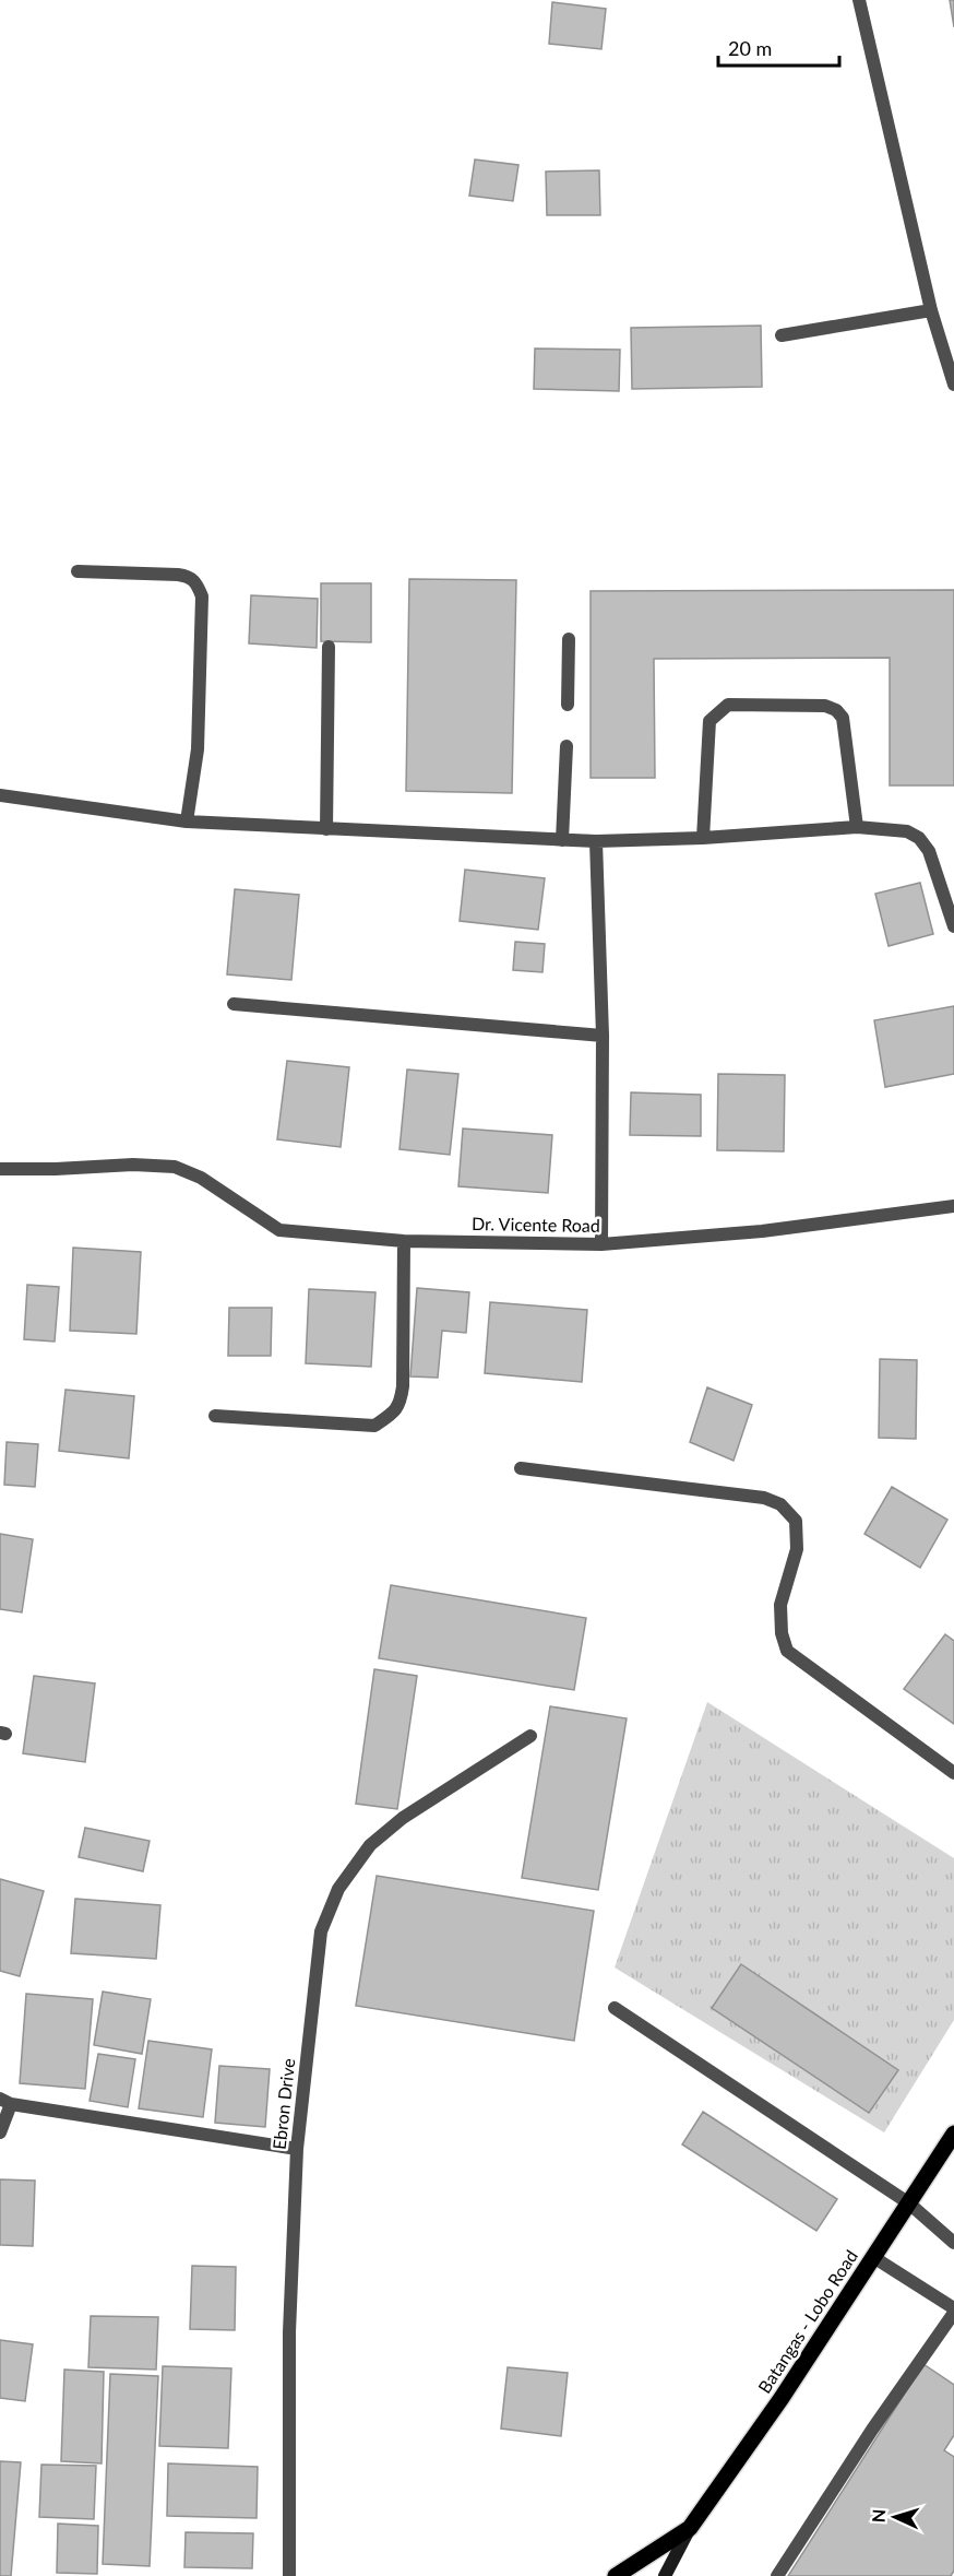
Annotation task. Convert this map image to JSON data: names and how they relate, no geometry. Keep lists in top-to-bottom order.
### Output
{
  "streets": {
    "main road": ["Batangas - Lobo Road"],
    "street": ["Dr. Vicente Road", "Ebron Drive"]
  },
  "scale_bar": "20 m",
  "north": "left"
}
